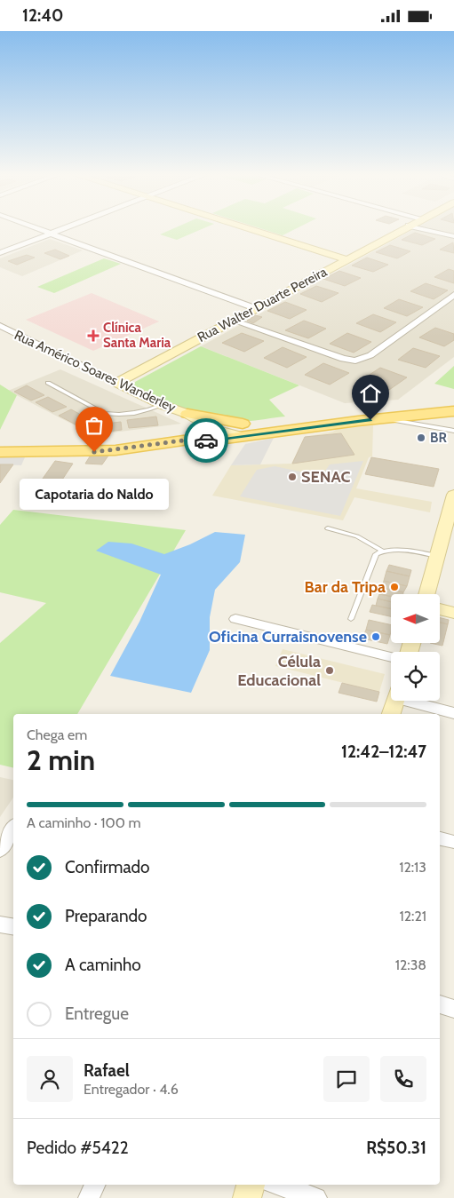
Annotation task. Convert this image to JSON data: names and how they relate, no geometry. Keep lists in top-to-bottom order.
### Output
{
  "streets": {
    "main road": ["Rua Walter Duarte Pereira", "Rua Américo Soares Wanderley"]
  },
  "crossings": [
    ["Rua Walter Duarte Pereira", "Rua Américo Soares Wanderley"]
  ],
  "places": {
    "health": ["Clínica Santa Maria"],
    "other": [
      "BR",
      "Capotaria do Naldo",
      "SENAC",
      "Bar da Tripa",
      "Oficina Curraisnovense",
      "Célula Educacional"
    ]
  },
  "north": "left",
  "page": {
    "status": "12:40",
    "bubble": "Capotaria do Naldo",
    "heading": ["2 min", "Chega em", "12:42–12:47"],
    "panel": [
      "Rafael",
      "Entregador · 4.6",
      "Pedido #5422",
      "R$50.31"
    ],
    "bar": "A caminho · 100 m",
    "list": [
      ["Confirmado", "12:13"],
      ["Preparando", "12:21"],
      ["A caminho", "12:38"],
      "Entregue"
    ]
  }
}
